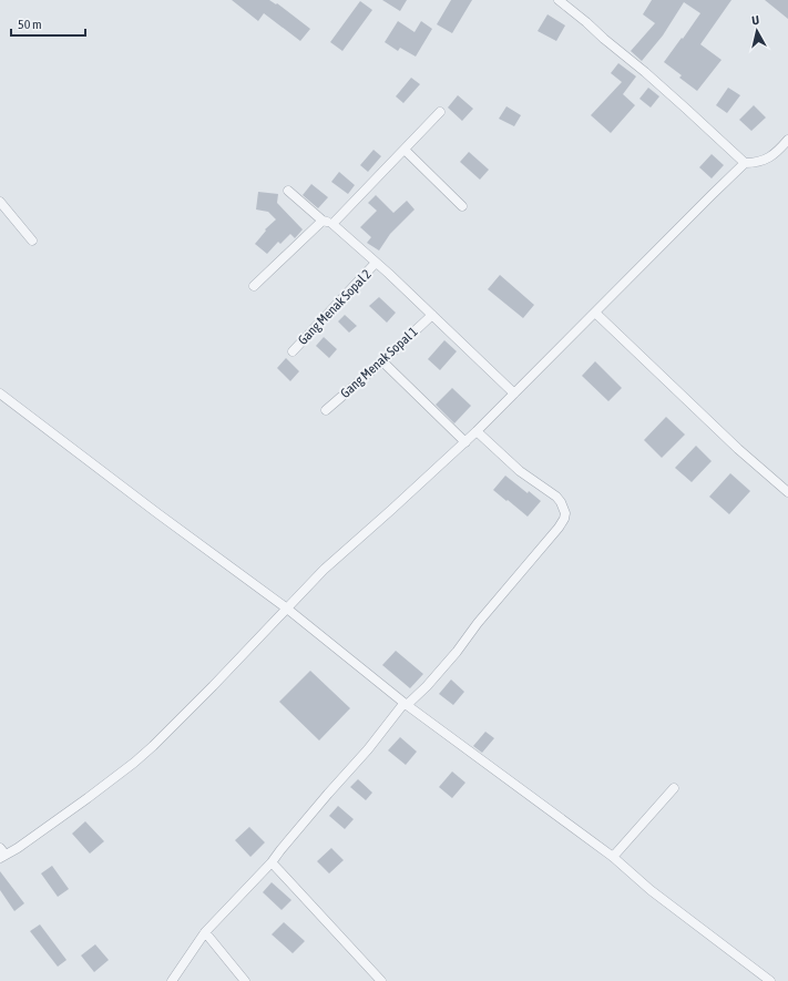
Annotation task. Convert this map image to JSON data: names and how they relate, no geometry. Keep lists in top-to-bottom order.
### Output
{
  "streets": {
    "street": ["Gang Menak Sopal 2", "Gang Menak Sopal 1"]
  },
  "scale_bar": "50 m",
  "north": "top"
}
